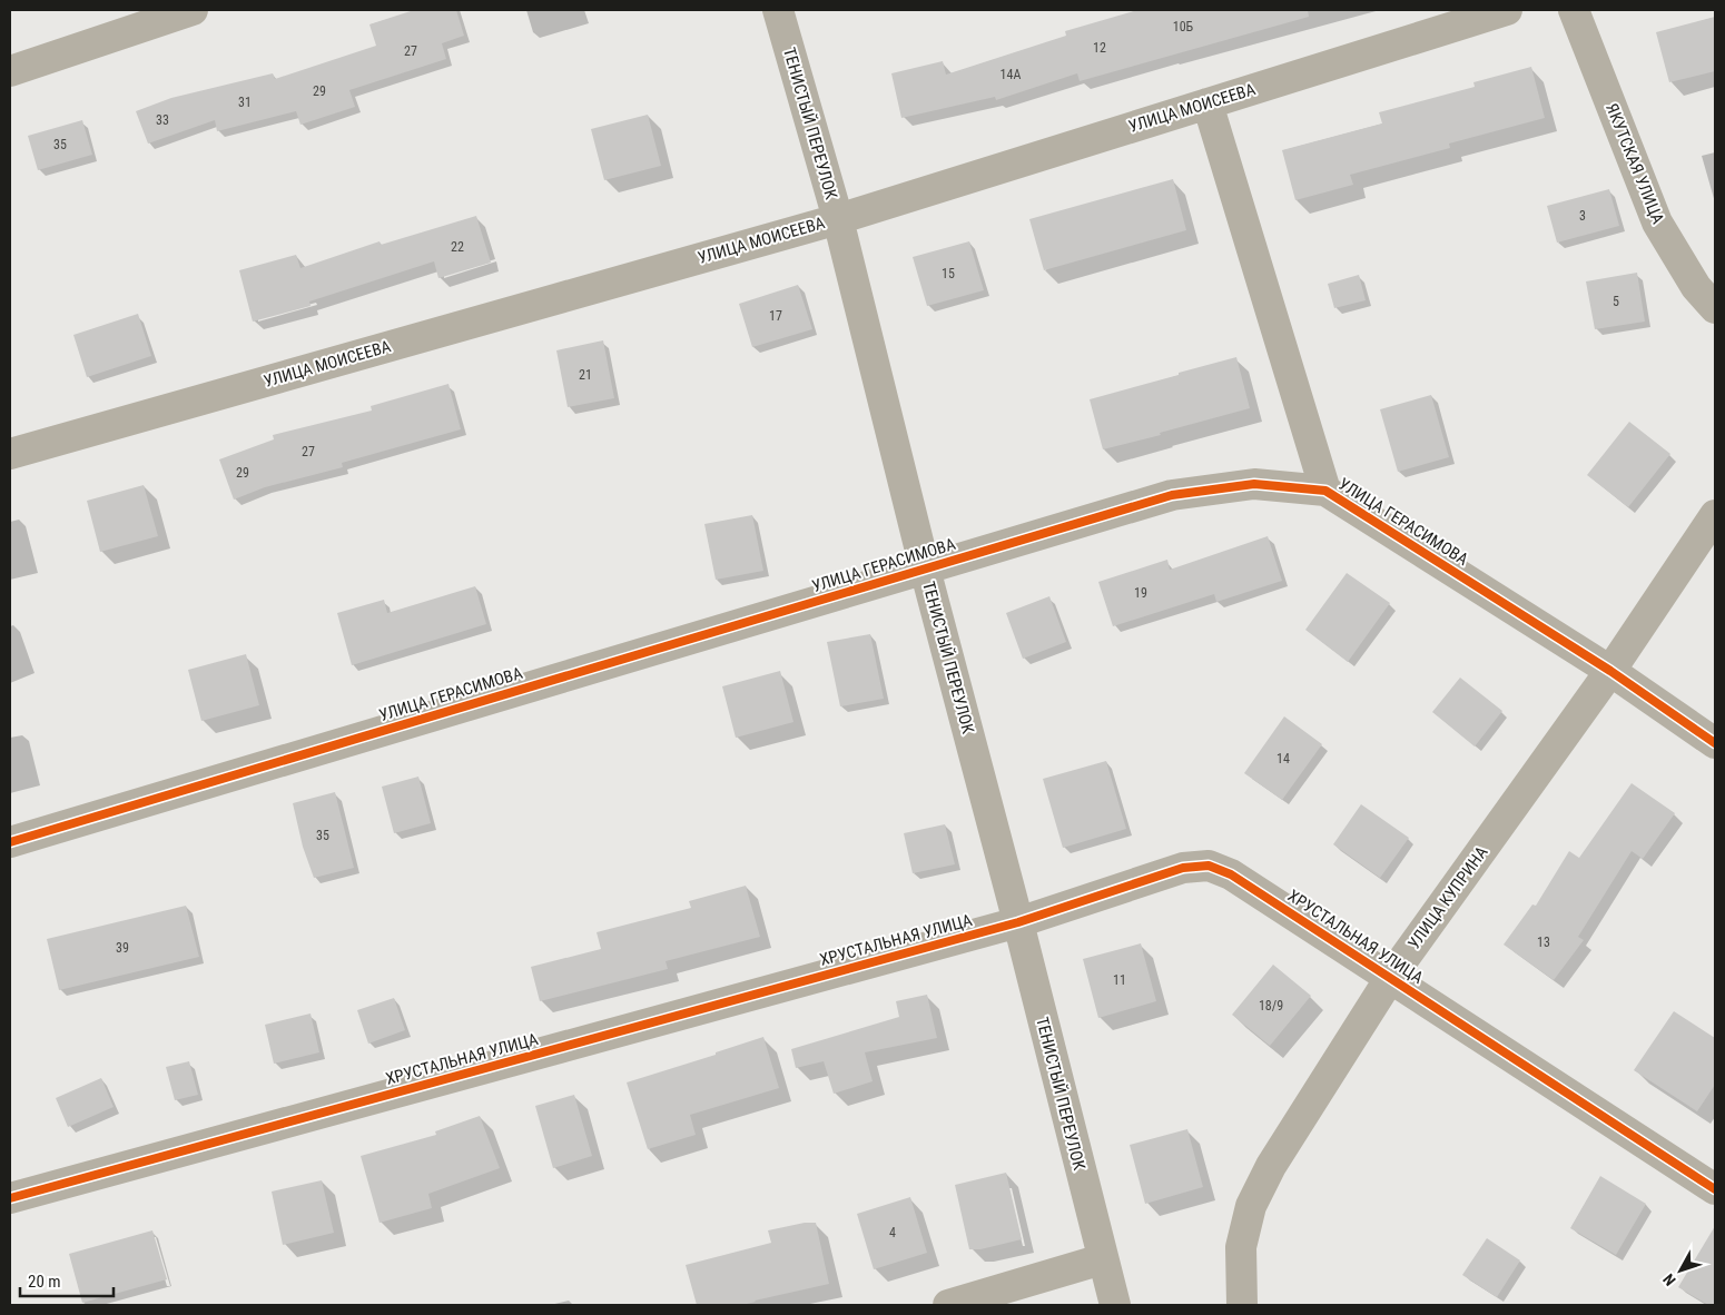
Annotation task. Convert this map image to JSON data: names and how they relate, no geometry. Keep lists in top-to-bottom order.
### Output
{
  "streets": {
    "street": [
      "УЛИЦА МОИСЕЕВА",
      "ТЕНИСТЫЙ ПЕРЕУЛОК",
      "ЯКУТСКАЯ УЛИЦА",
      "УЛИЦА ГЕРАСИМОВА",
      "УЛИЦА КУПРИНА",
      "ХРУСТАЛЬНАЯ УЛИЦА"
    ]
  },
  "crossings": [
    ["УЛИЦА МОИСЕЕВА", "ТЕНИСТЫЙ ПЕРЕУЛОК"],
    ["ТЕНИСТЫЙ ПЕРЕУЛОК", "УЛИЦА ГЕРАСИМОВА"],
    ["ТЕНИСТЫЙ ПЕРЕУЛОК", "ХРУСТАЛЬНАЯ УЛИЦА"],
    ["УЛИЦА ГЕРАСИМОВА", "УЛИЦА КУПРИНА"],
    ["УЛИЦА КУПРИНА", "ХРУСТАЛЬНАЯ УЛИЦА"]
  ],
  "house_numbers": [
    "10Б",
    "12",
    "27",
    "14А",
    "29",
    "31",
    "33",
    "35",
    "3",
    "22",
    "15",
    "5",
    "17",
    "21",
    "27",
    "29",
    "19",
    "14",
    "35",
    "13",
    "39",
    "11",
    "18/9",
    "4"
  ],
  "scale_bar": "20 m",
  "north": "bottom left"
}
